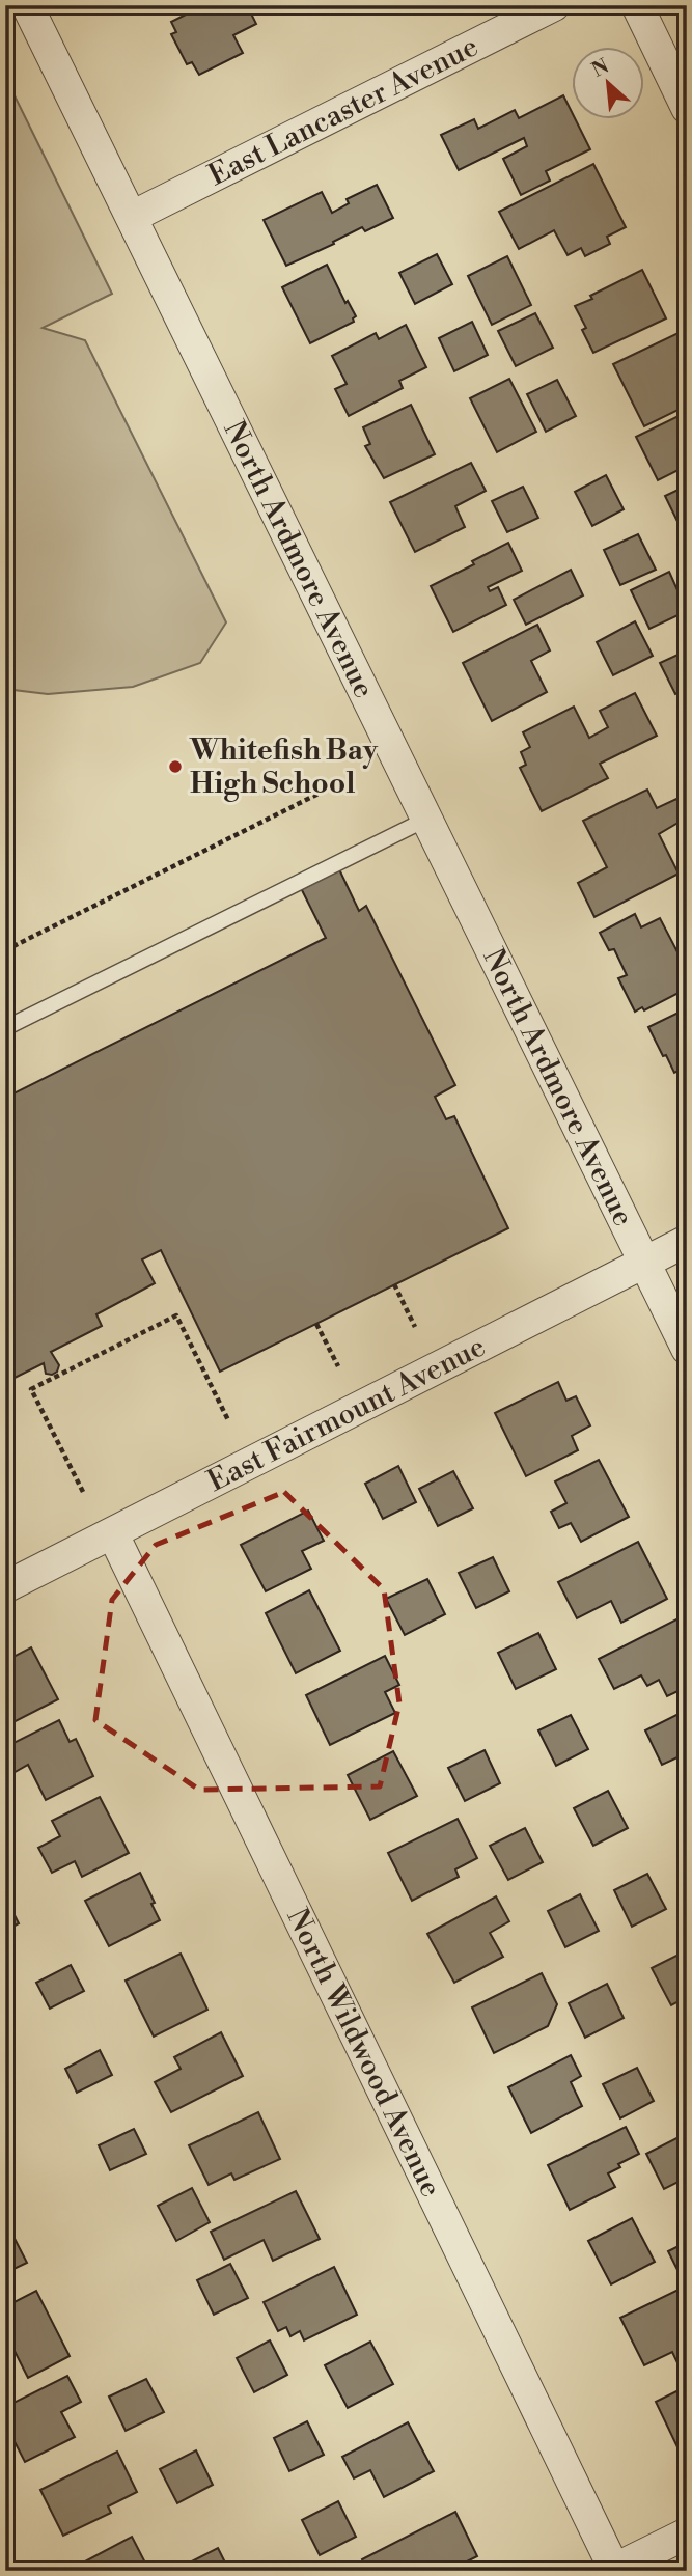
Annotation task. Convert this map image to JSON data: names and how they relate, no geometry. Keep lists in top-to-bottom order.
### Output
{
  "streets": {
    "street": [
      "East Lancaster Avenue",
      "North Ardmore Avenue",
      "East Fairmount Avenue",
      "North Wildwood Avenue"
    ]
  },
  "crossings": [
    ["East Lancaster Avenue", "North Ardmore Avenue"],
    ["North Ardmore Avenue", "East Fairmount Avenue"],
    ["East Fairmount Avenue", "North Wildwood Avenue"]
  ],
  "places": ["Whitefish Bay High School"],
  "north": "top left"
}
